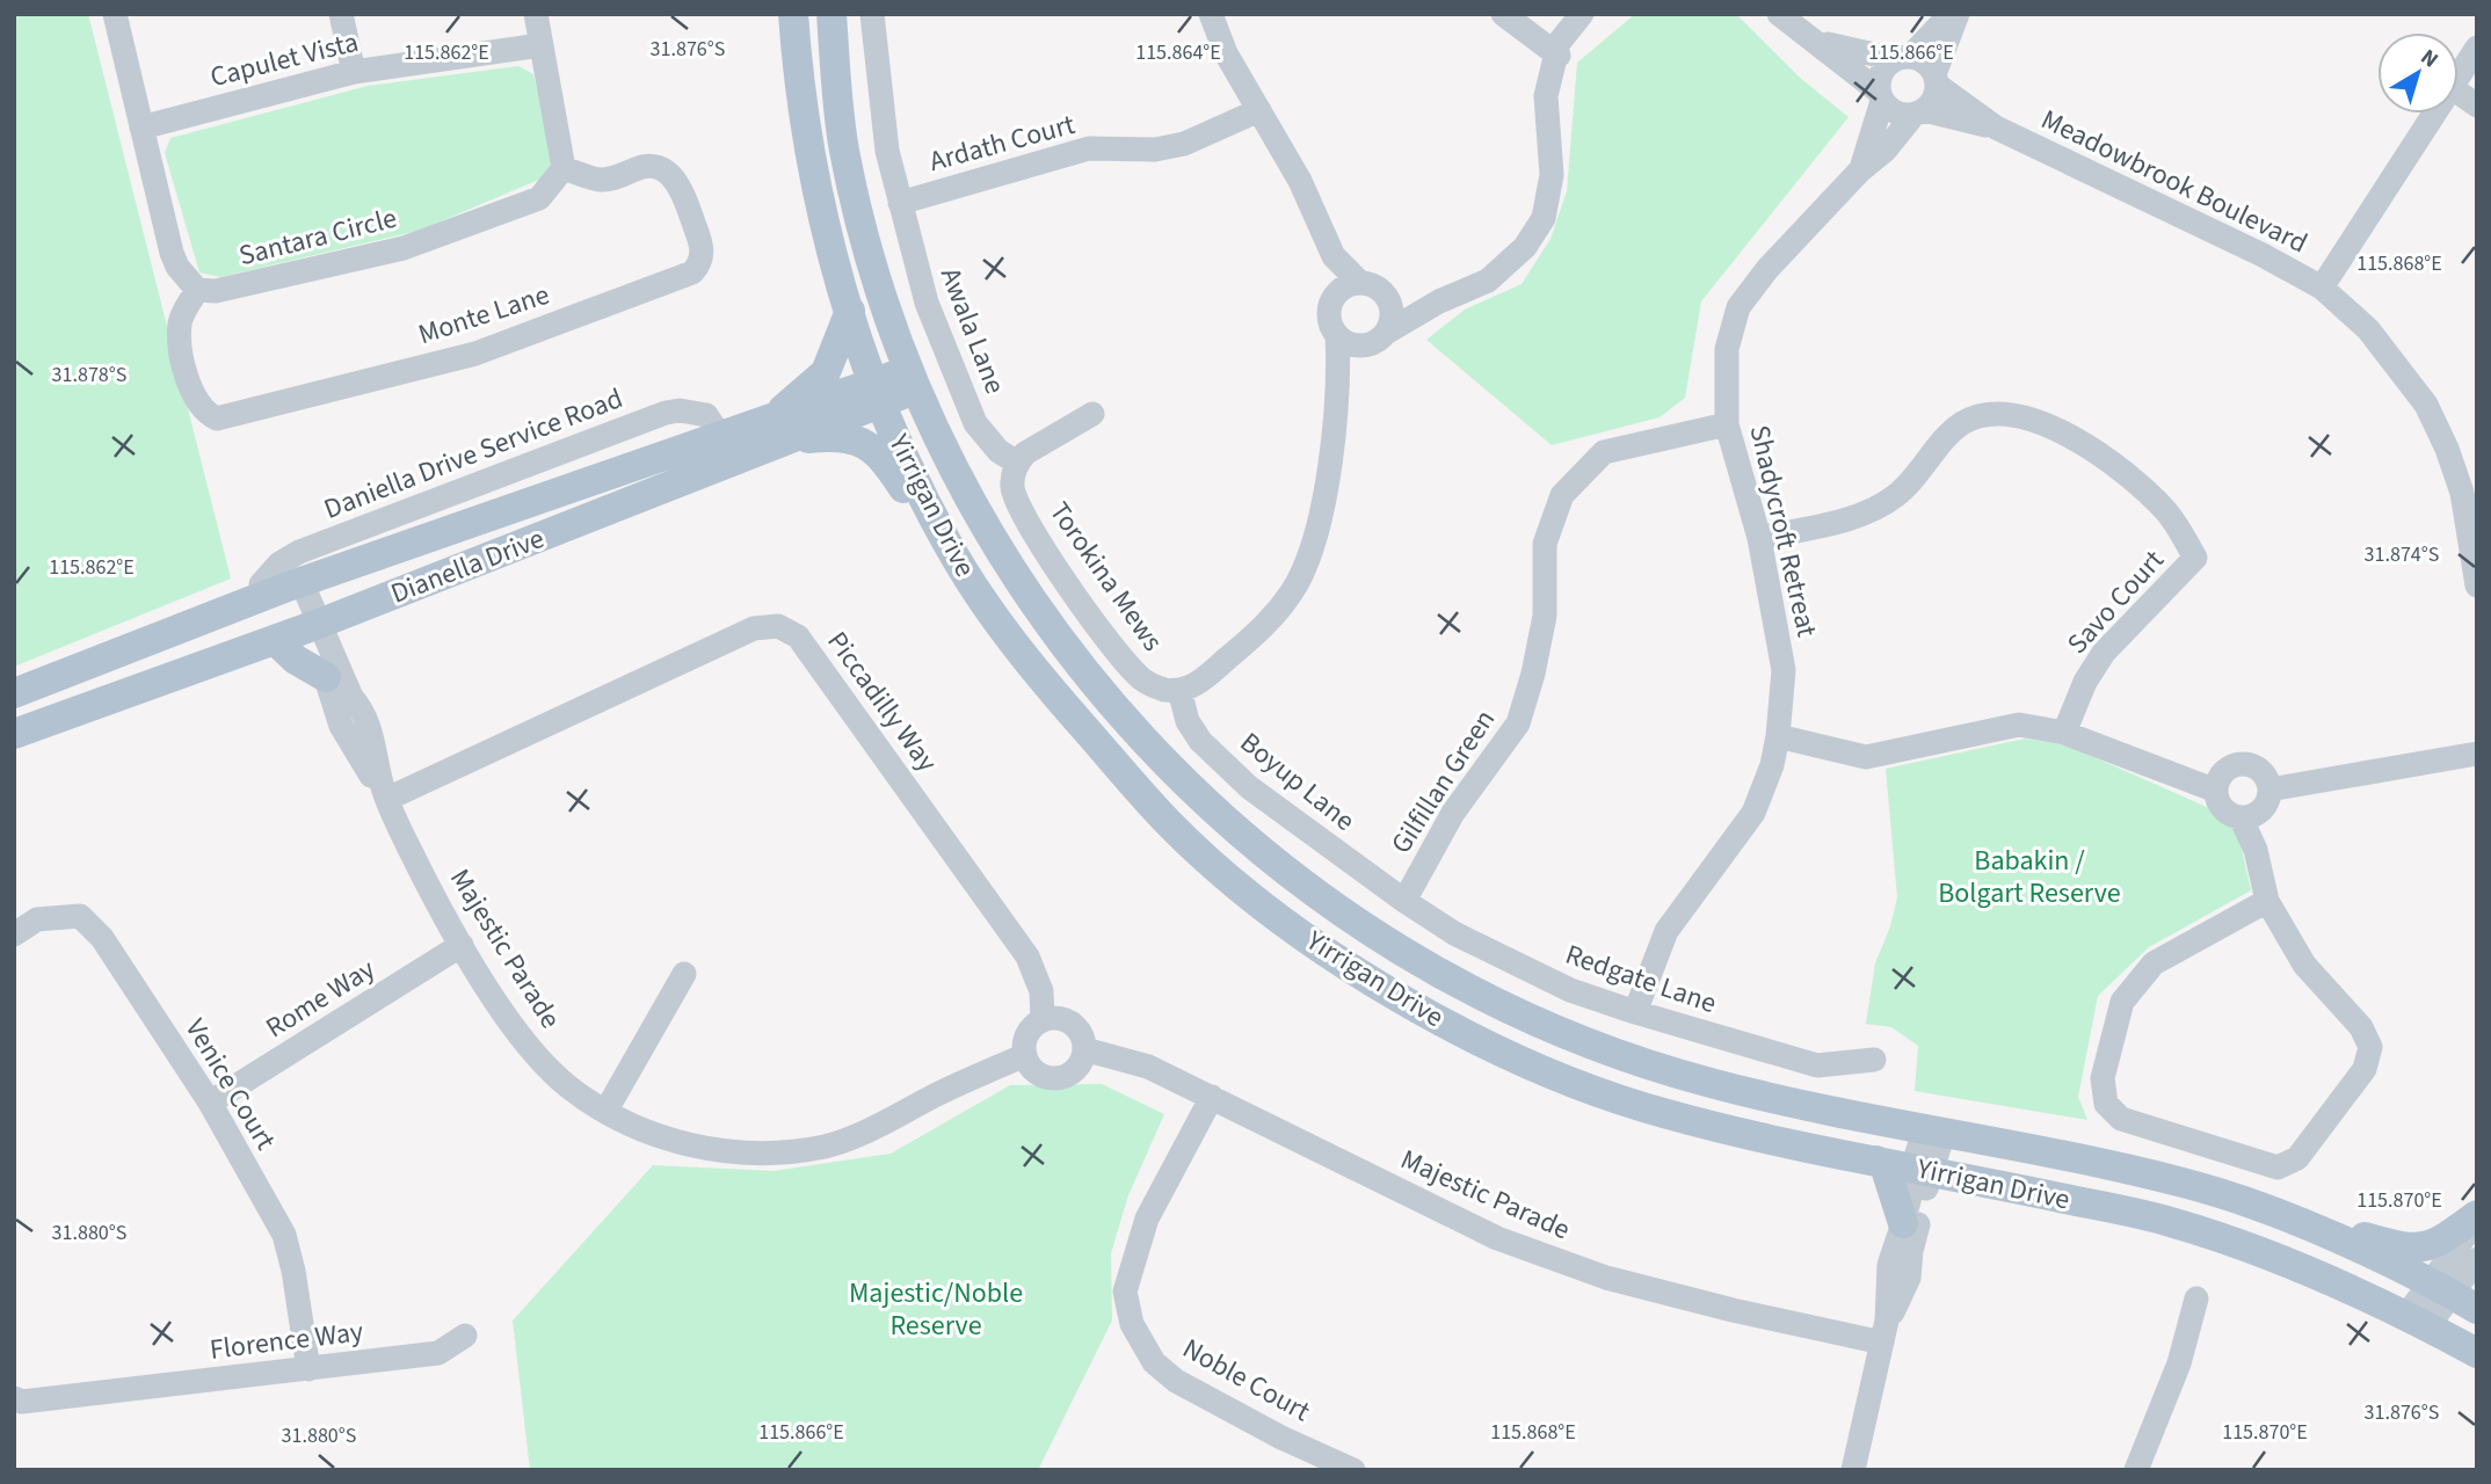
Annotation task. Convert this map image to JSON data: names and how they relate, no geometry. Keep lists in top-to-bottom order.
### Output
{
  "streets": {
    "main road": ["Yirrigan Drive", "Dianella Drive"],
    "street": [
      "Capulet Vista",
      "Ardath Court",
      "Meadowbrook Boulevard",
      "Santara Circle",
      "Monte Lane",
      "Awala Lane",
      "Daniella Drive Service Road",
      "Shadycroft Retreat",
      "Torokina Mews",
      "Savo Court",
      "Piccadilly Way",
      "Boyup Lane",
      "Gilfillan Green",
      "Majestic Parade",
      "Redgate Lane",
      "Rome Way",
      "Venice Court",
      "Florence Way",
      "Noble Court"
    ]
  },
  "crossings": [
    ["Ardath Court", "Awala Lane"],
    ["Meadowbrook Boulevard", "Shadycroft Retreat"],
    ["Santara Circle", "Monte Lane"],
    ["Awala Lane", "Torokina Mews"],
    ["Daniella Drive Service Road", "Dianella Drive"],
    ["Daniella Drive Service Road", "Majestic Parade"],
    ["Yirrigan Drive", "Dianella Drive"],
    ["Shadycroft Retreat", "Savo Court"],
    ["Shadycroft Retreat", "Gilfillan Green"],
    ["Shadycroft Retreat", "Redgate Lane"],
    ["Dianella Drive", "Majestic Parade"],
    ["Torokina Mews", "Boyup Lane"],
    ["Piccadilly Way", "Majestic Parade"],
    ["Boyup Lane", "Gilfillan Green"],
    ["Boyup Lane", "Redgate Lane"],
    ["Gilfillan Green", "Redgate Lane"],
    ["Majestic Parade", "Rome Way"],
    ["Majestic Parade", "Noble Court"],
    ["Rome Way", "Venice Court"],
    ["Venice Court", "Florence Way"]
  ],
  "parks": ["Babakin / Bolgart Reserve", "Majestic/Noble Reserve"],
  "north": "top right",
  "coordinates": [
    "31.876°S",
    "115.862°E",
    "115.864°E",
    "115.866°E",
    "115.868°E",
    "31.878°S",
    "31.874°S",
    "115.870°E",
    "31.880°S"
  ]
}
